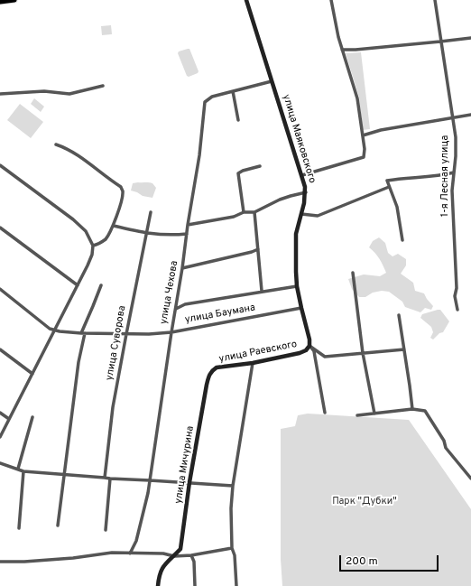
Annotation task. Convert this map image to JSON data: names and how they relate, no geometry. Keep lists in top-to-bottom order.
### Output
{
  "streets": {
    "street": [
      "улица Маяковского",
      "1-я Лесная улица",
      "улица Чехова",
      "улица Баумана",
      "улица Суворова",
      "улица Раевского",
      "улица Мичурина"
    ]
  },
  "crossings": [
    ["улица Маяковского", "улица Чехова"],
    ["улица Маяковского", "улица Баумана"],
    ["улица Маяковского", "улица Раевского"],
    ["улица Чехова", "улица Баумана"],
    ["улица Баумана", "улица Суворова"],
    ["улица Раевского", "улица Мичурина"]
  ],
  "parks": ["Парк \"Дубки\""],
  "scale_bar": "200 m"
}
